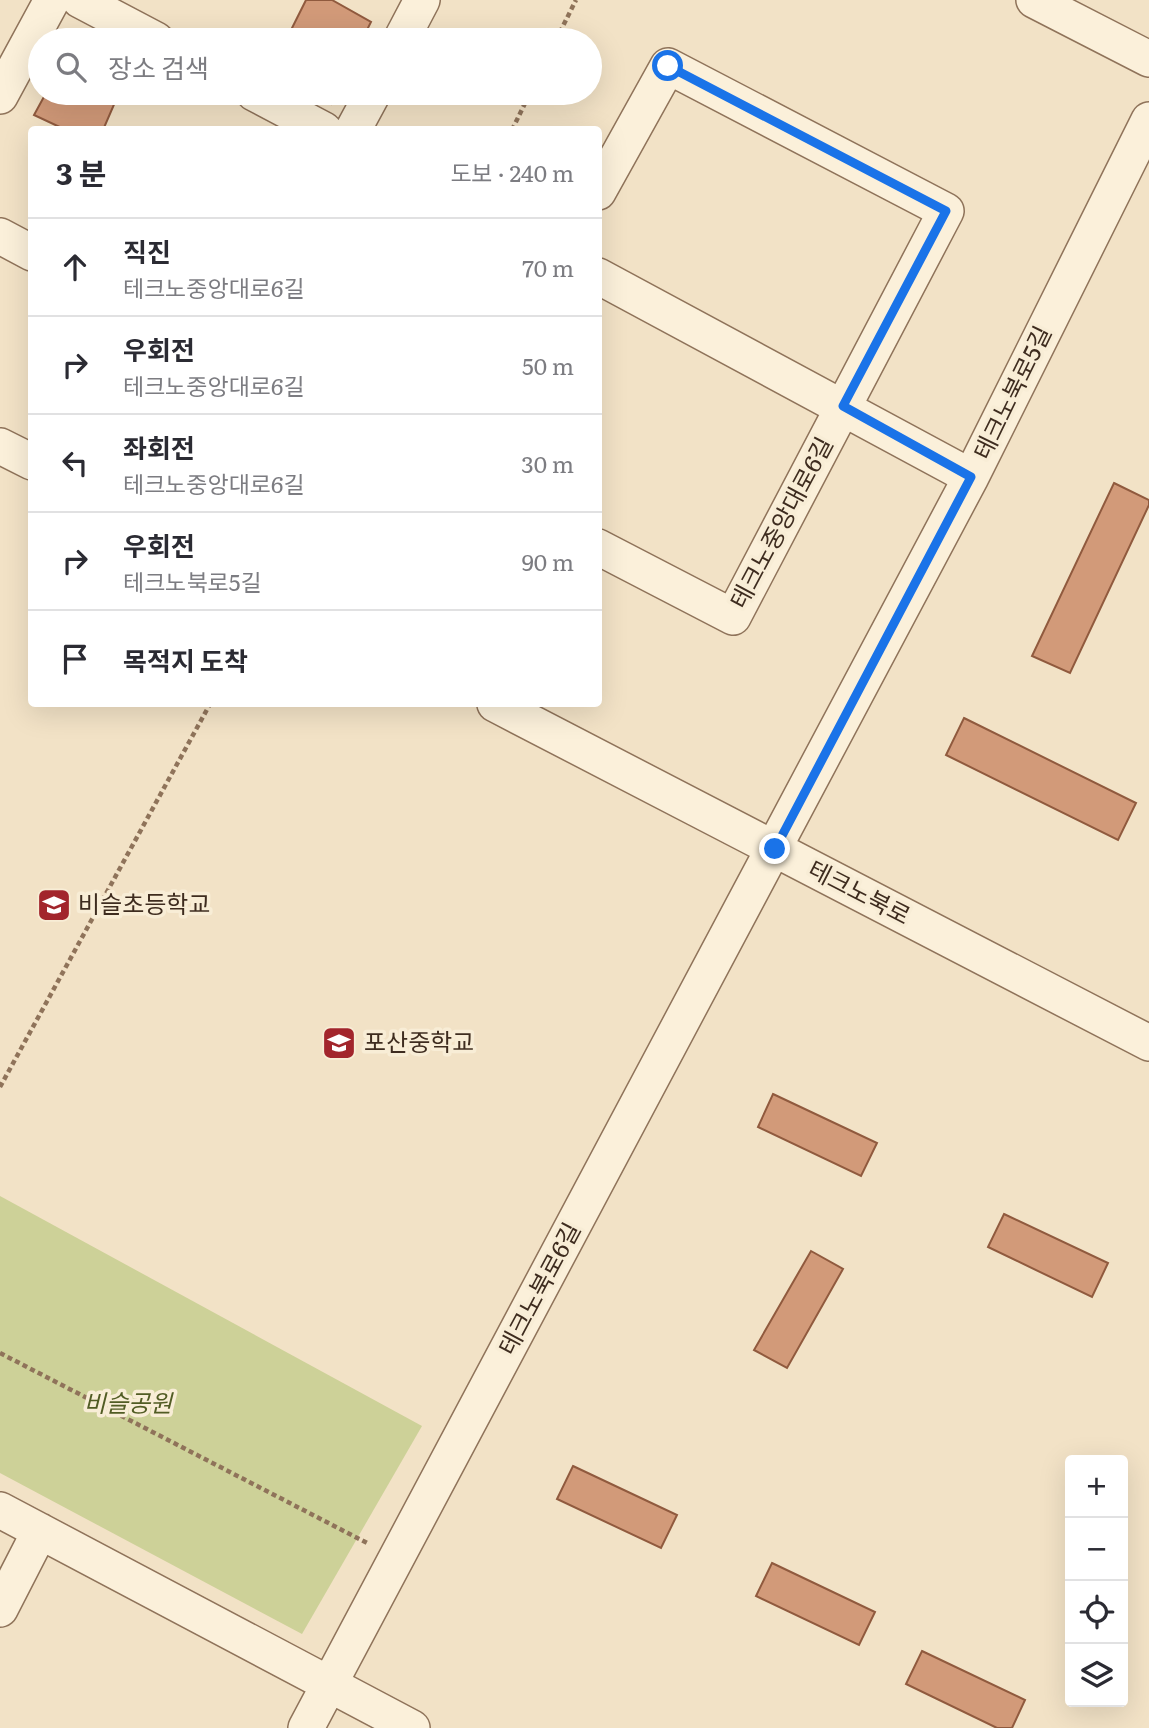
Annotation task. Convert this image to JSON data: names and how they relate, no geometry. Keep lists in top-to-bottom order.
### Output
{
  "streets": {
    "street": [
      "테크노북로5길",
      "테크노중앙대로6길",
      "테크노북로",
      "테크노북로6길"
    ]
  },
  "crossings": [
    ["테크노북로5길", "테크노중앙대로6길"],
    ["테크노북로5길", "테크노북로"],
    ["테크노북로5길", "테크노북로6길"],
    ["테크노북로", "테크노북로6길"]
  ],
  "parks": ["비슬공원"],
  "places": {
    "school or university": ["비슬초등학교", "포산중학교"]
  },
  "page": {
    "search": "장소 검색",
    "heading": ["3 분", "도보 · 240 m"],
    "list": [
      ["직진", "테크노중앙대로6길", "70 m"],
      ["우회전", "테크노중앙대로6길", "50 m"],
      ["좌회전", "테크노중앙대로6길", "30 m"],
      ["우회전", "테크노북로5길", "90 m"],
      "목적지 도착"
    ],
    "map_buttons": ["+", "−"]
  }
}
